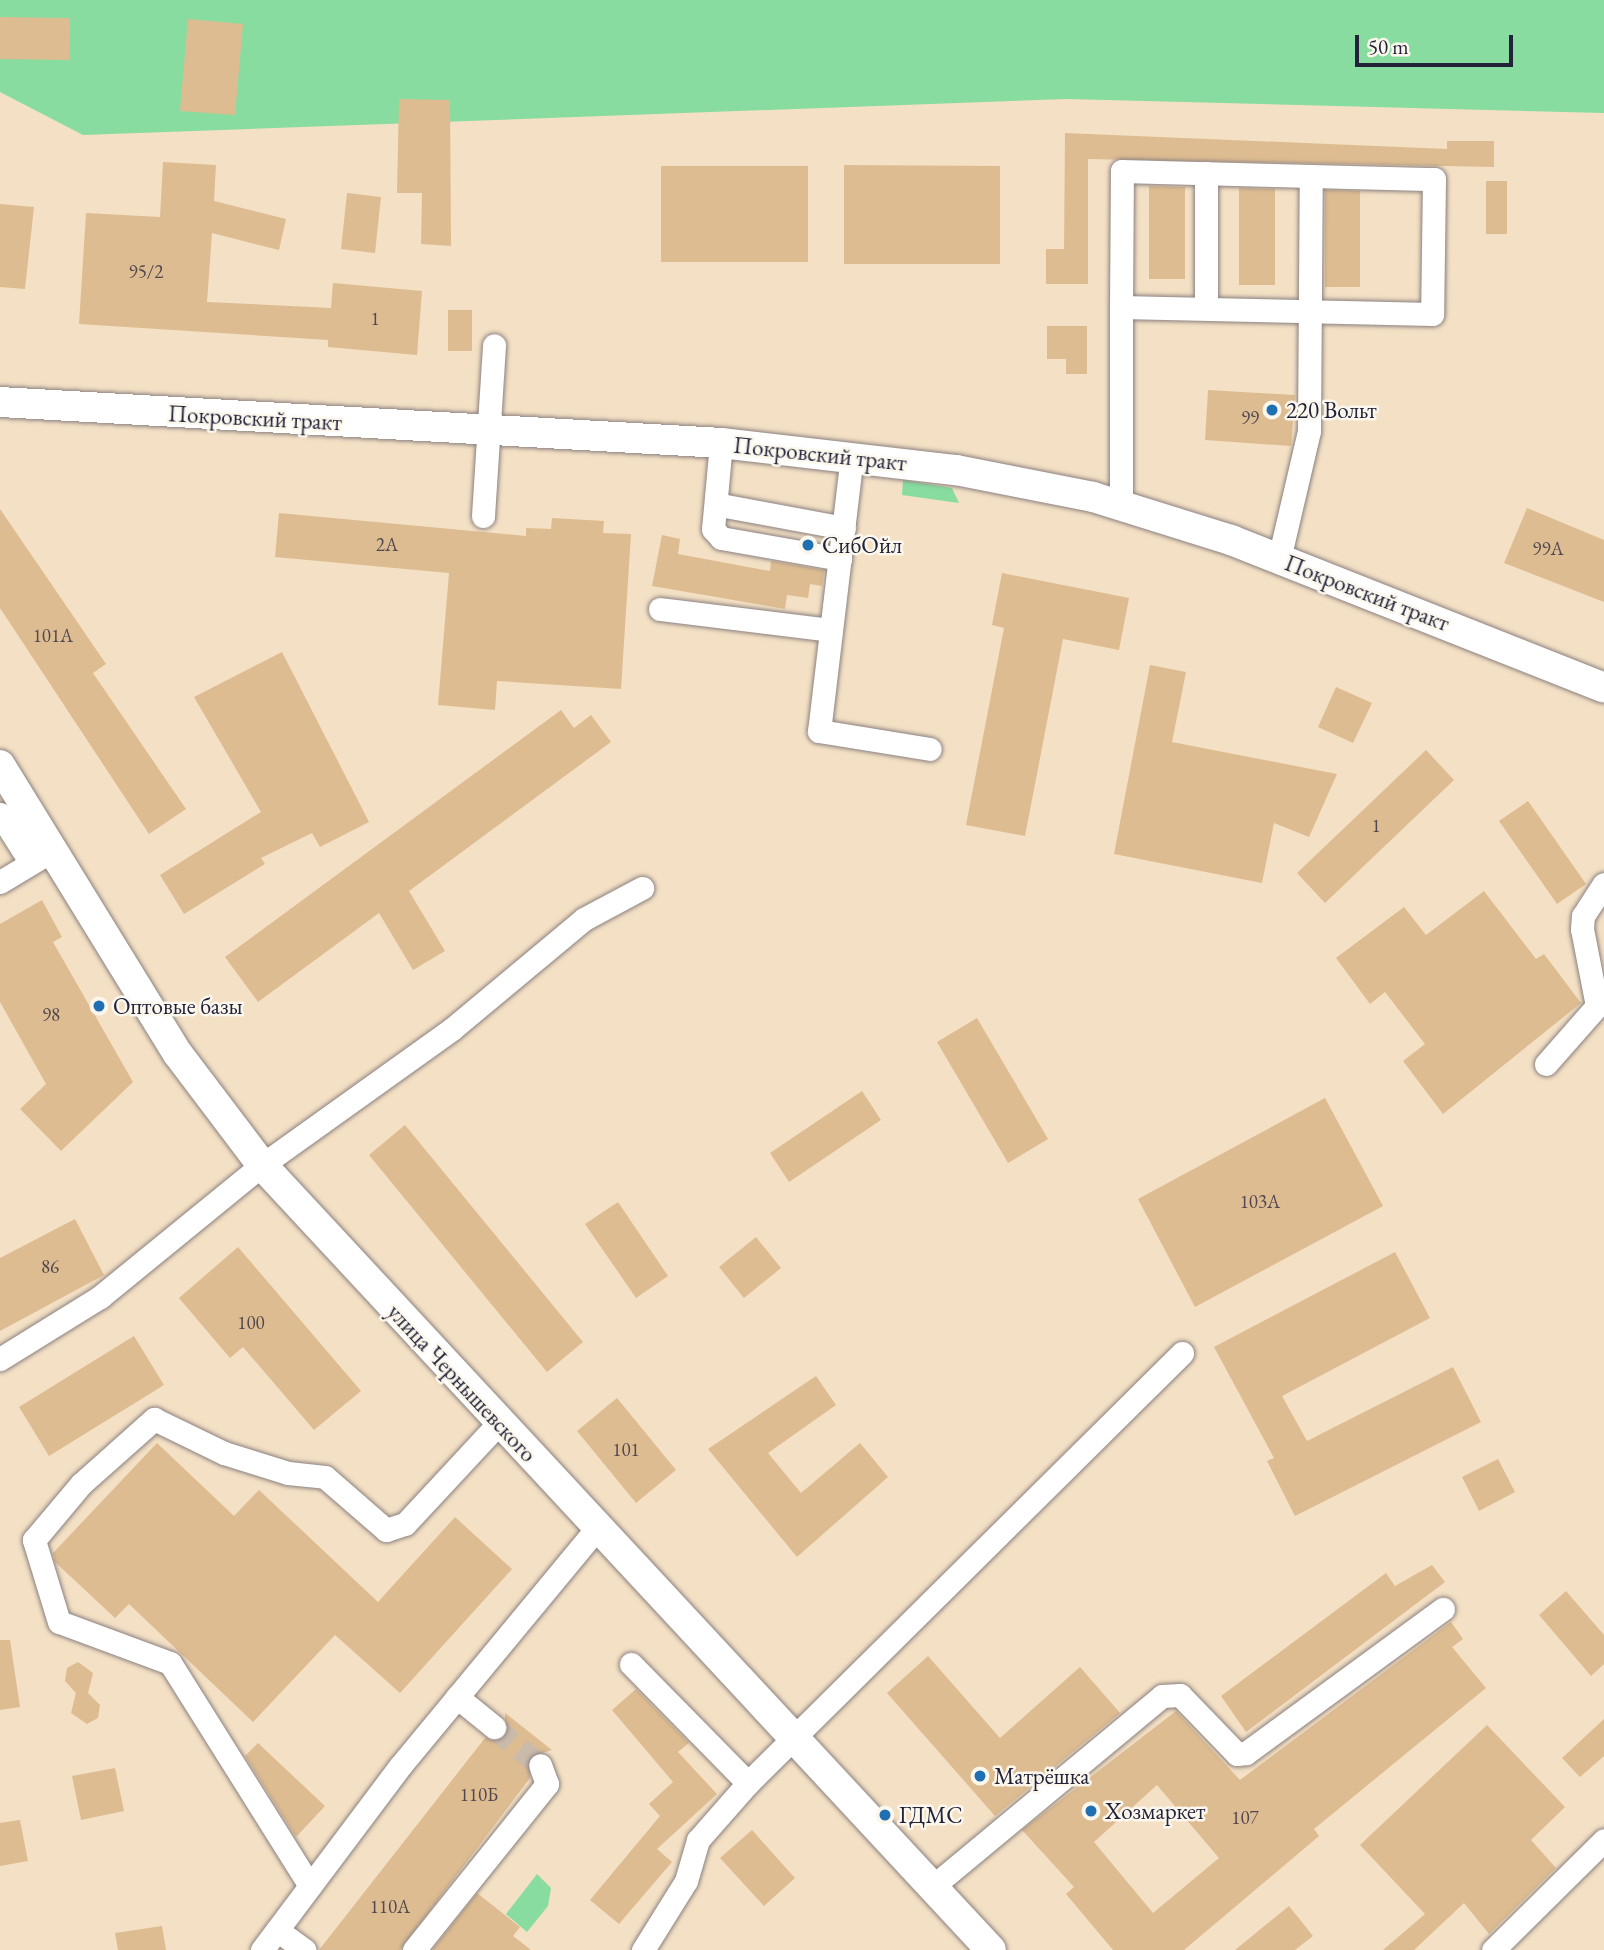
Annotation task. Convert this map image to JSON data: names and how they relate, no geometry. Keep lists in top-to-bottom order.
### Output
{
  "streets": {
    "main road": ["Покровский тракт", "улица Чернышевского"]
  },
  "places": [
    "220 Вольт",
    "СибОйл",
    "Оптовые базы",
    "Матрёшка",
    "Хозмаркет",
    "ГДМС"
  ],
  "house_numbers": [
    "95/2",
    "1",
    "99",
    "2А",
    "99А",
    "101А",
    "1",
    "98",
    "103А",
    "86",
    "100",
    "101",
    "110Б",
    "107",
    "110А"
  ],
  "scale_bar": "50 m"
}
